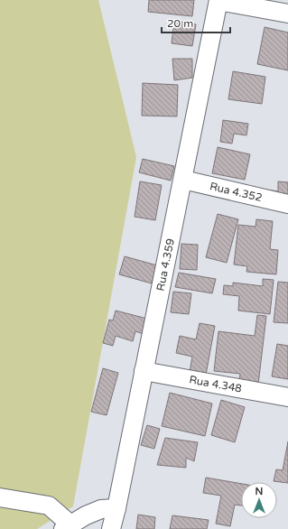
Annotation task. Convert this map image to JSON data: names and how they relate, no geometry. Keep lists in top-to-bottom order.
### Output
{
  "streets": {
    "street": ["Rua 4.352", "Rua 4.359", "Rua 4.348"]
  },
  "crossings": [
    ["Rua 4.352", "Rua 4.359"],
    ["Rua 4.359", "Rua 4.348"]
  ],
  "scale_bar": "20 m",
  "north": "top"
}
